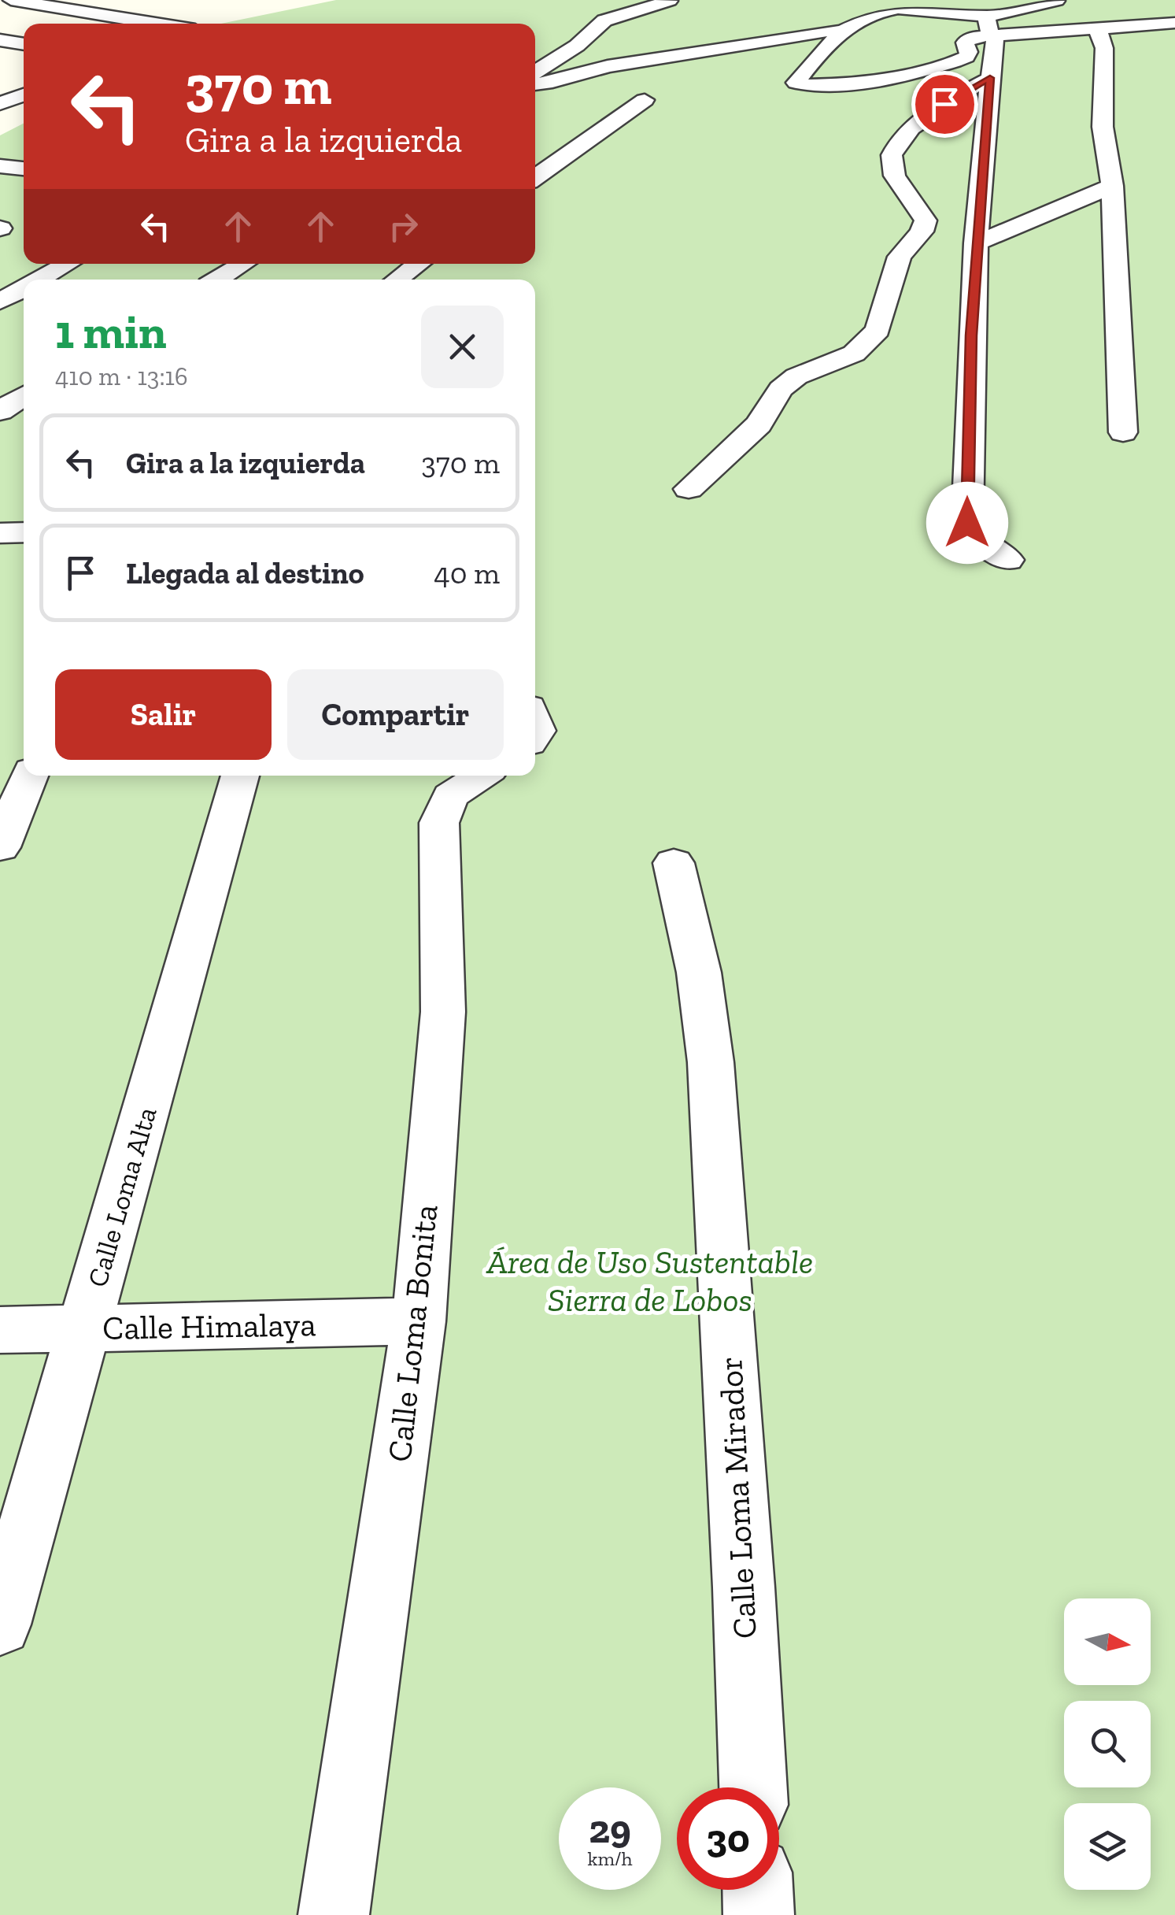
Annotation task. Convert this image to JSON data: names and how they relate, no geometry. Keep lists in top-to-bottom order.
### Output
{
  "streets": {
    "street": [
      "Calle Loma Alta",
      "Calle Himalaya",
      "Calle Loma Bonita",
      "Calle Loma Mirador"
    ]
  },
  "crossings": [
    ["Calle Loma Alta", "Calle Himalaya"],
    ["Calle Himalaya", "Calle Loma Bonita"]
  ],
  "parks": ["Área de Uso Sustentable Sierra de Lobos"],
  "north": "right",
  "page": {
    "turn": ["370 m", "Gira a la izquierda"],
    "heading": ["1 min", "410 m · 13:16"],
    "list": [
      {
        "name": "Gira a la izquierda",
        "value": "370 m"
      },
      {
        "name": "Llegada al destino",
        "value": "40 m"
      }
    ],
    "buttons": ["Salir", "Compartir"],
    "speed": "29 km/h",
    "limit": "30"
  }
}
